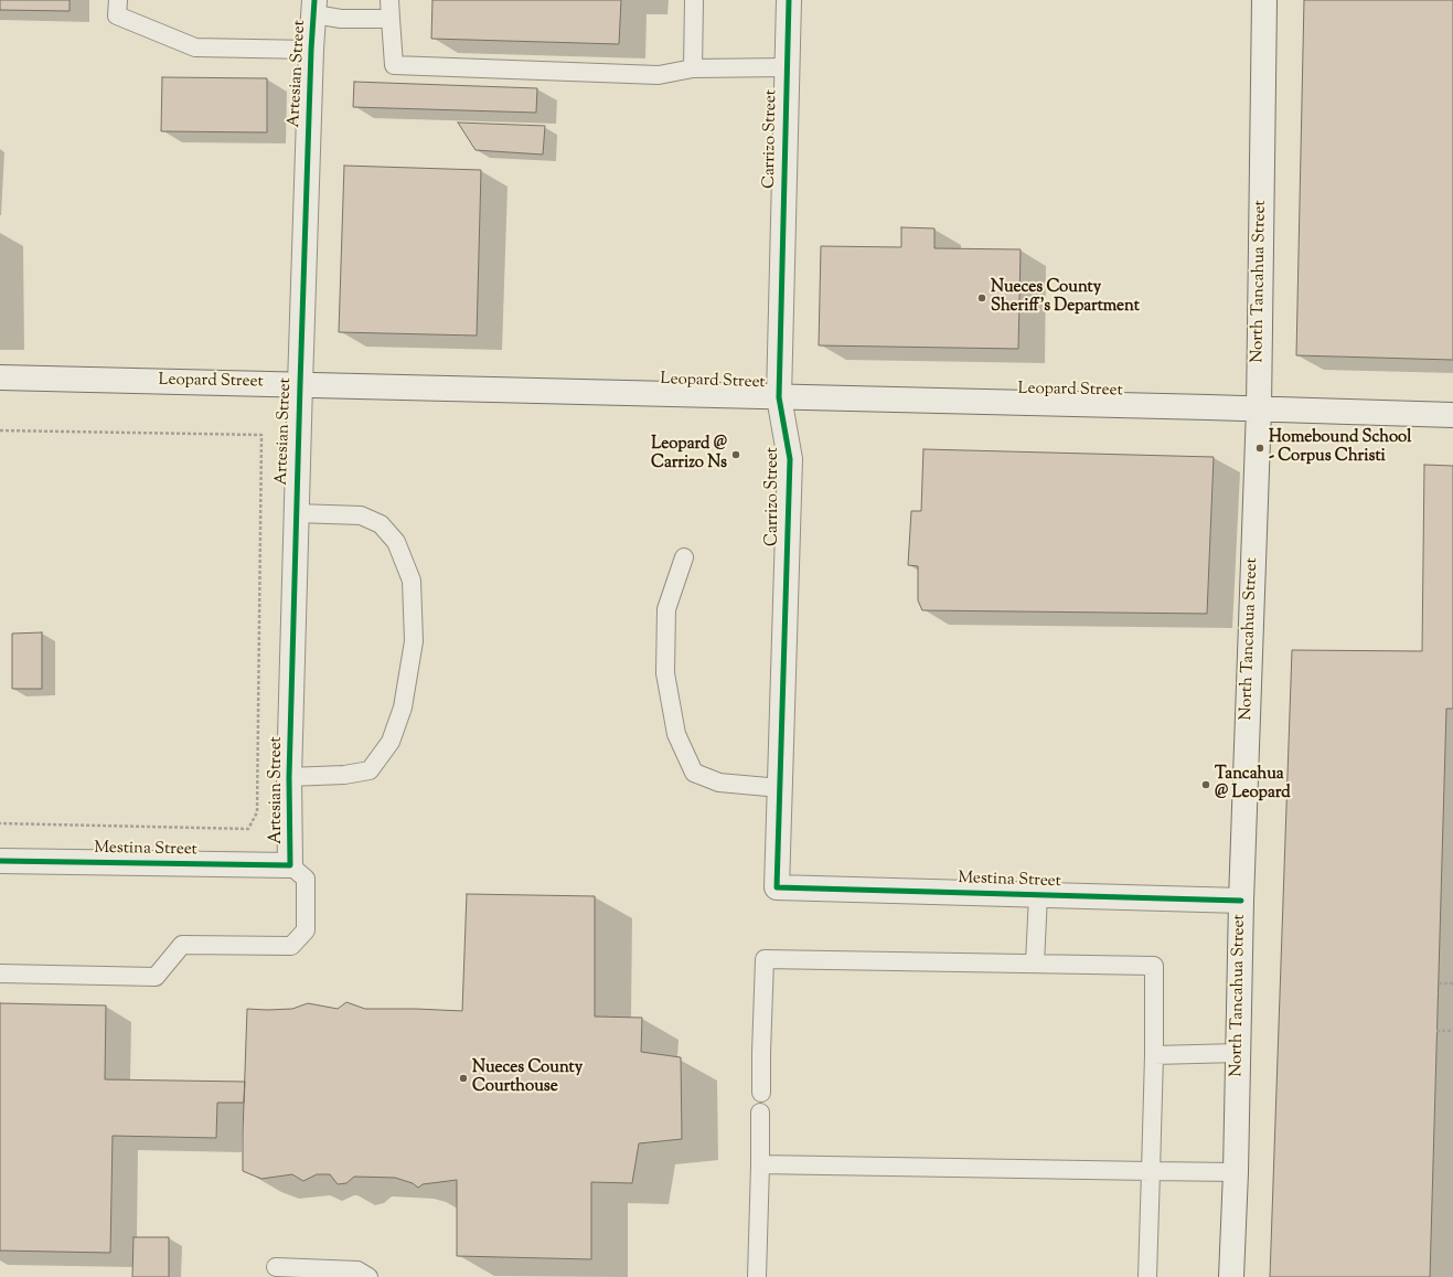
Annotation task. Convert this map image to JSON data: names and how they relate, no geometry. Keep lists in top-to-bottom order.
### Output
{
  "streets": {
    "main road": [
      "Artesian Street",
      "Carrizo Street",
      "North Tancahua Street",
      "Leopard Street",
      "Mestina Street"
    ]
  },
  "crossings": [
    ["Artesian Street", "Leopard Street"],
    ["Artesian Street", "Mestina Street"],
    ["Carrizo Street", "Leopard Street"],
    ["Carrizo Street", "Mestina Street"],
    ["North Tancahua Street", "Leopard Street"],
    ["North Tancahua Street", "Mestina Street"]
  ],
  "places": [
    "Nueces County Sheriff's Department",
    "Homebound School - Corpus Christi",
    "Leopard @ Carrizo Ns",
    "Tancahua @ Leopard",
    "Nueces County Courthouse"
  ]
}
